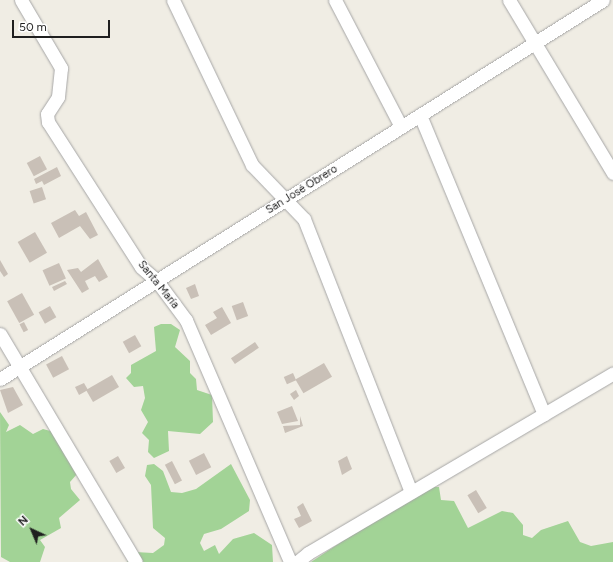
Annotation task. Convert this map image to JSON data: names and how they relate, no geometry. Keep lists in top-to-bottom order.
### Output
{
  "streets": {
    "street": ["San José Obrero", "Santa María"]
  },
  "crossings": [
    ["San José Obrero", "Santa María"]
  ],
  "scale_bar": "50 m",
  "north": "top left"
}
